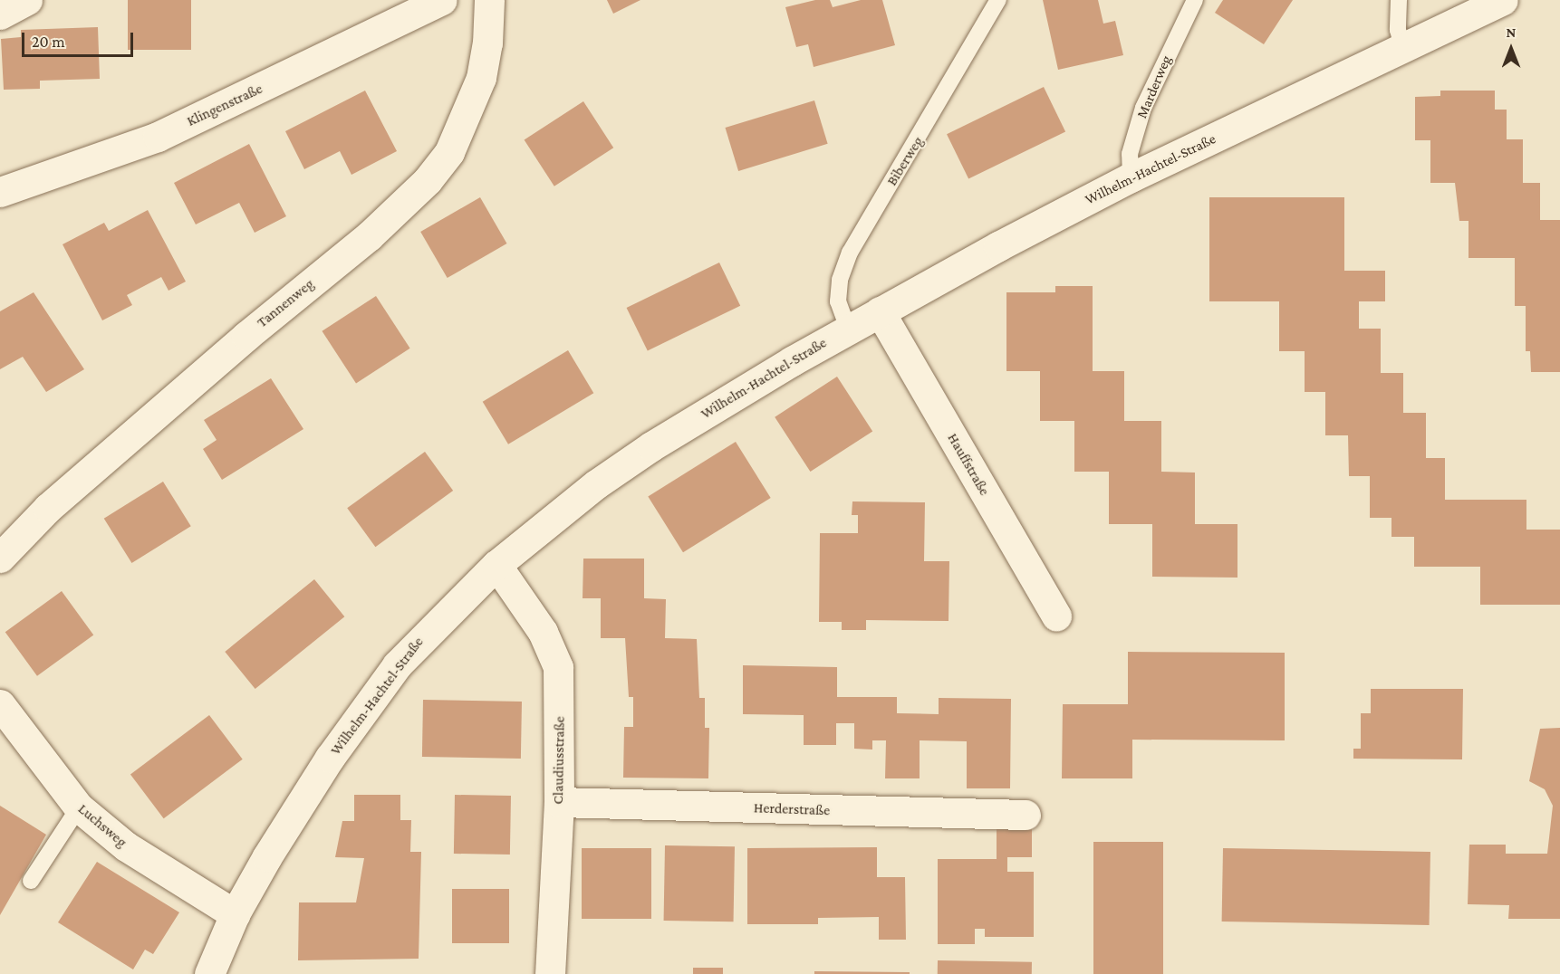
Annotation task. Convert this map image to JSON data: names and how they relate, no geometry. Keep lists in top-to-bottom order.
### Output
{
  "streets": {
    "street": [
      "Klingenstraße",
      "Wilhelm-Hachtel-Straße",
      "Tannenweg",
      "Hauffstraße",
      "Claudiusstraße",
      "Herderstraße",
      "Luchsweg"
    ],
    "lane": ["Marderweg", "Biberweg"]
  },
  "crossings": [
    ["Marderweg", "Wilhelm-Hachtel-Straße"],
    ["Biberweg", "Wilhelm-Hachtel-Straße"],
    ["Wilhelm-Hachtel-Straße", "Hauffstraße"],
    ["Wilhelm-Hachtel-Straße", "Claudiusstraße"],
    ["Wilhelm-Hachtel-Straße", "Luchsweg"],
    ["Claudiusstraße", "Herderstraße"]
  ],
  "scale_bar": "20 m",
  "north": "top"
}
